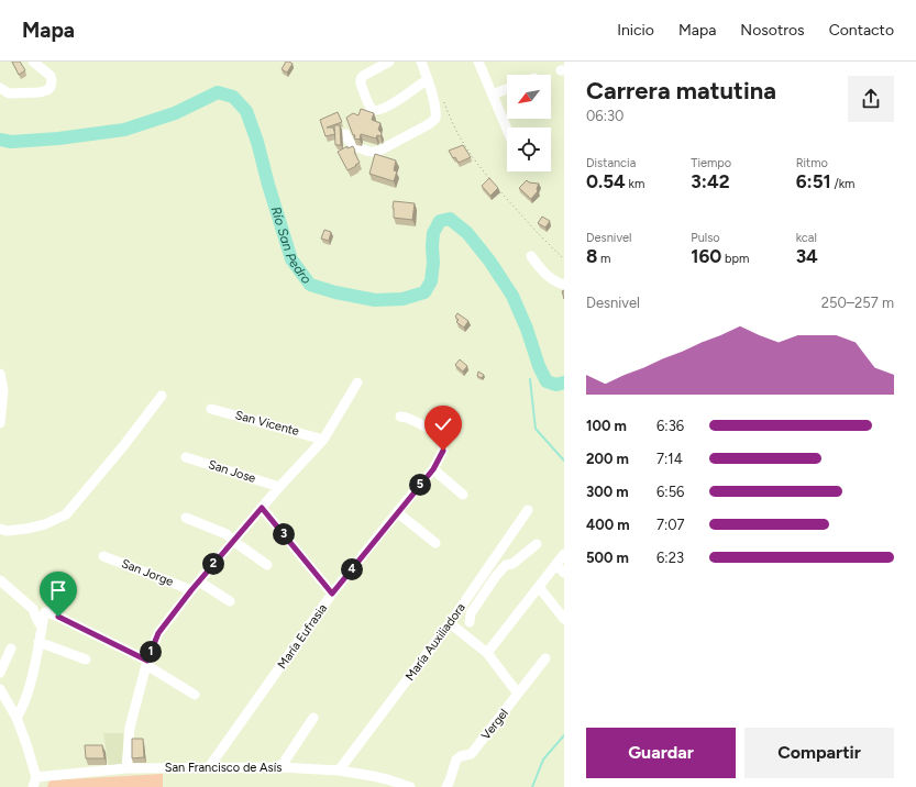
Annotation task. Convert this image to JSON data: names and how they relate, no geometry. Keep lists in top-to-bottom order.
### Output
{
  "streets": {
    "street": [
      "San Vicente",
      "San Jose",
      "San Jorge",
      "María Eufrasia",
      "María Auxiliadora",
      "Vergel",
      "San Francisco de Asís"
    ]
  },
  "crossings": [
    ["María Eufrasia", "San Francisco de Asís"],
    ["María Auxiliadora", "San Francisco de Asís"]
  ],
  "water": ["Río San Pedro"],
  "north": "bottom left",
  "page": {
    "header": "Mapa",
    "nav": [
      "Inicio",
      "Mapa",
      "Nosotros",
      "Contacto"
    ],
    "heading": ["Carrera matutina", "06:30"],
    "stats": [
      ["Distancia", "0.54 km"],
      ["Tiempo", "3:42"],
      ["Ritmo", "6:51 /km"],
      ["Desnivel", "8 m"],
      ["Pulso", "160 bpm"],
      ["kcal", "34"]
    ],
    "chart": ["Desnivel", "250–257 m"],
    "list": [
      {
        "name": "100 m",
        "note": "6:36"
      },
      {
        "name": "200 m",
        "note": "7:14"
      },
      {
        "name": "300 m",
        "note": "6:56"
      },
      {
        "name": "400 m",
        "note": "7:07"
      },
      {
        "name": "500 m",
        "note": "6:23"
      }
    ],
    "pins": [
      "5",
      "3",
      "2",
      "4",
      "1"
    ],
    "buttons": ["Guardar", "Compartir"]
  }
}
